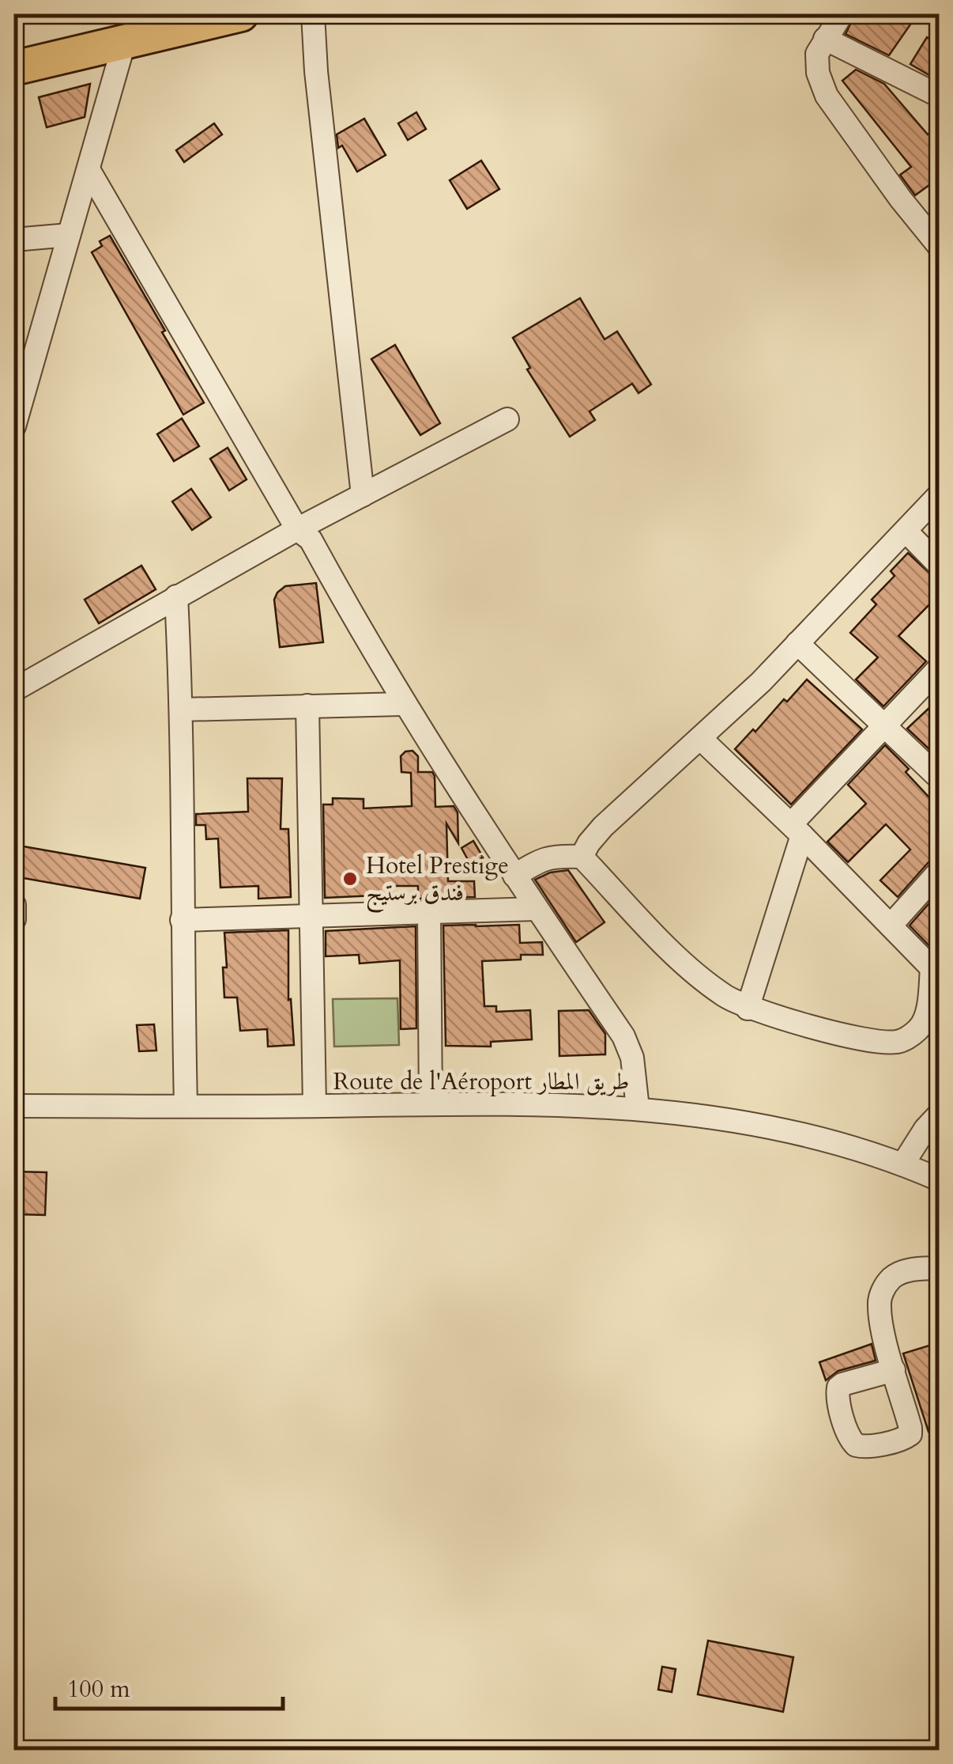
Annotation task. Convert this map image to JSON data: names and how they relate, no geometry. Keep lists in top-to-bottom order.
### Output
{
  "streets": {
    "street": ["Route de l'Aéroport طريق المطار"]
  },
  "places": ["Hotel Prestige فندق برستيج"],
  "scale_bar": "100 m"
}
